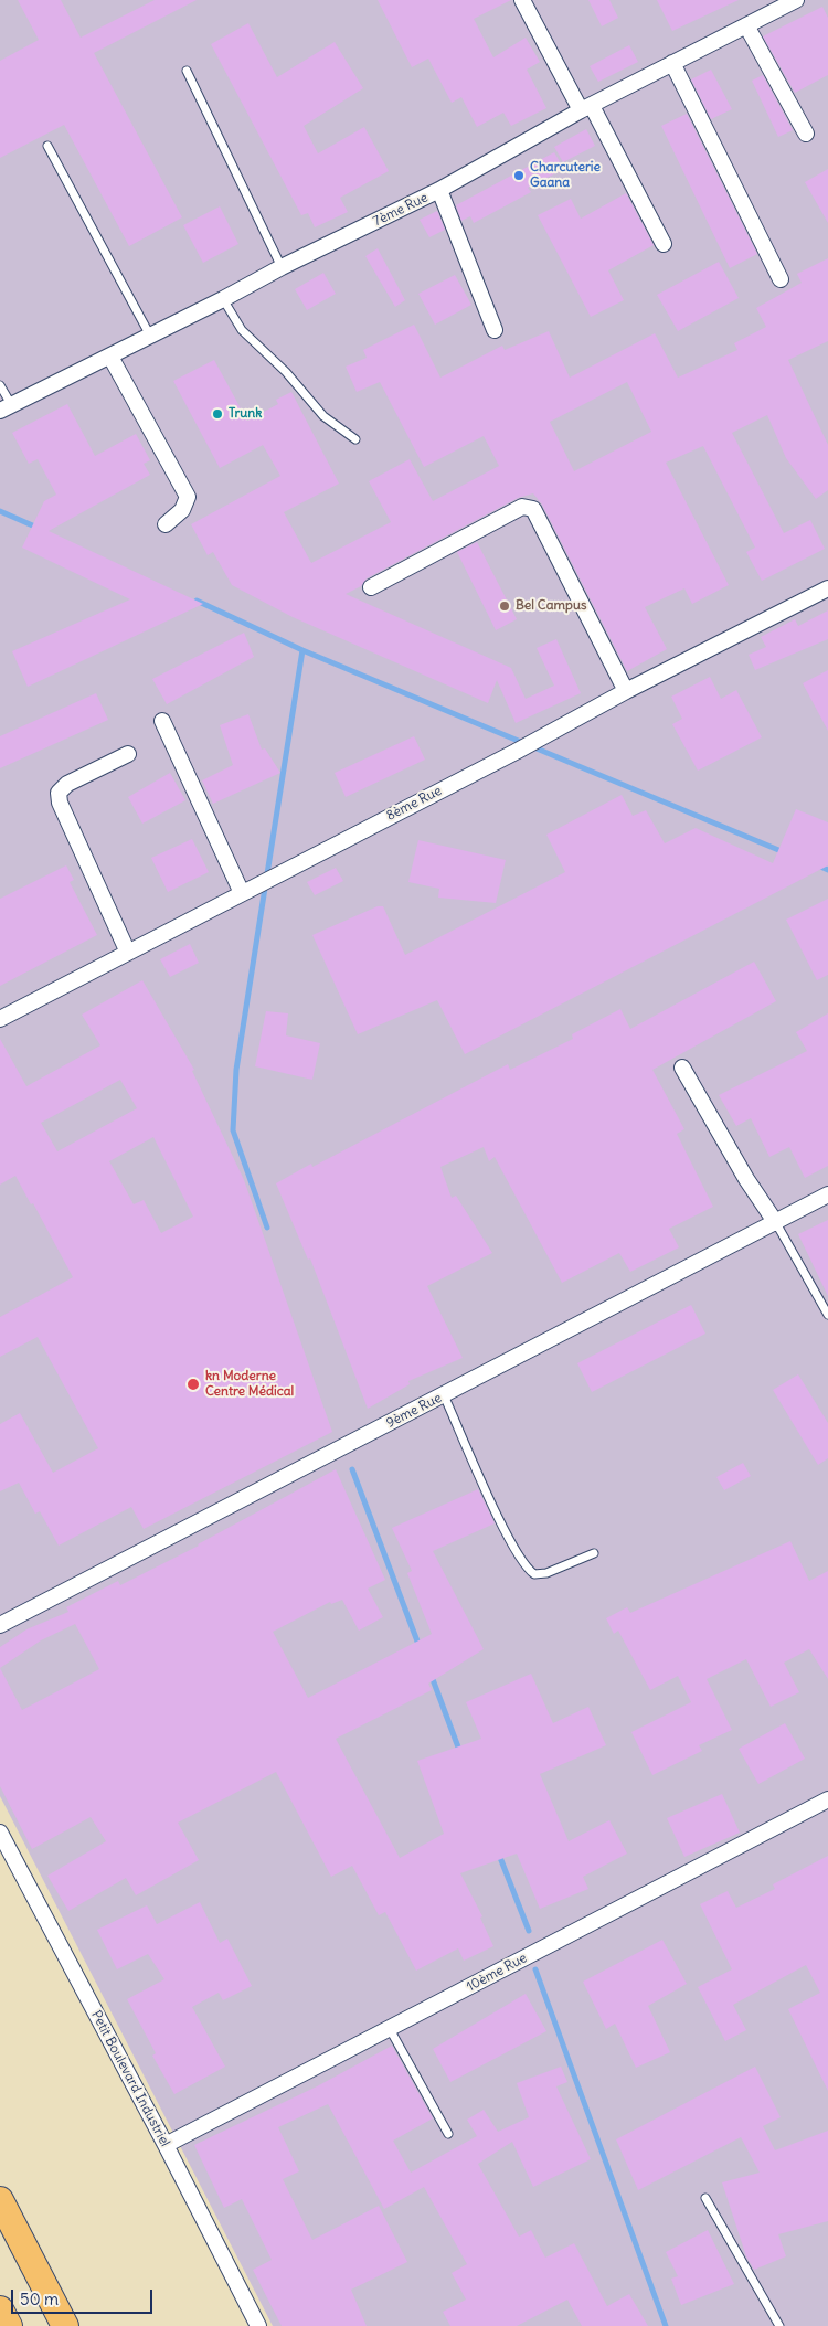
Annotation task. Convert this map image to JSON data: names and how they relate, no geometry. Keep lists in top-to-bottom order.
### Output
{
  "streets": {
    "street": [
      "7ème Rue",
      "8ème Rue",
      "9ème Rue",
      "10ème Rue",
      "Petit Boulevard Industriel"
    ]
  },
  "crossings": [
    ["10ème Rue", "Petit Boulevard Industriel"]
  ],
  "places": [
    "Charcuterie Gaana",
    "Trunk",
    "Bel Campus",
    "kn Moderne Centre Médical"
  ],
  "scale_bar": "50 m"
}
